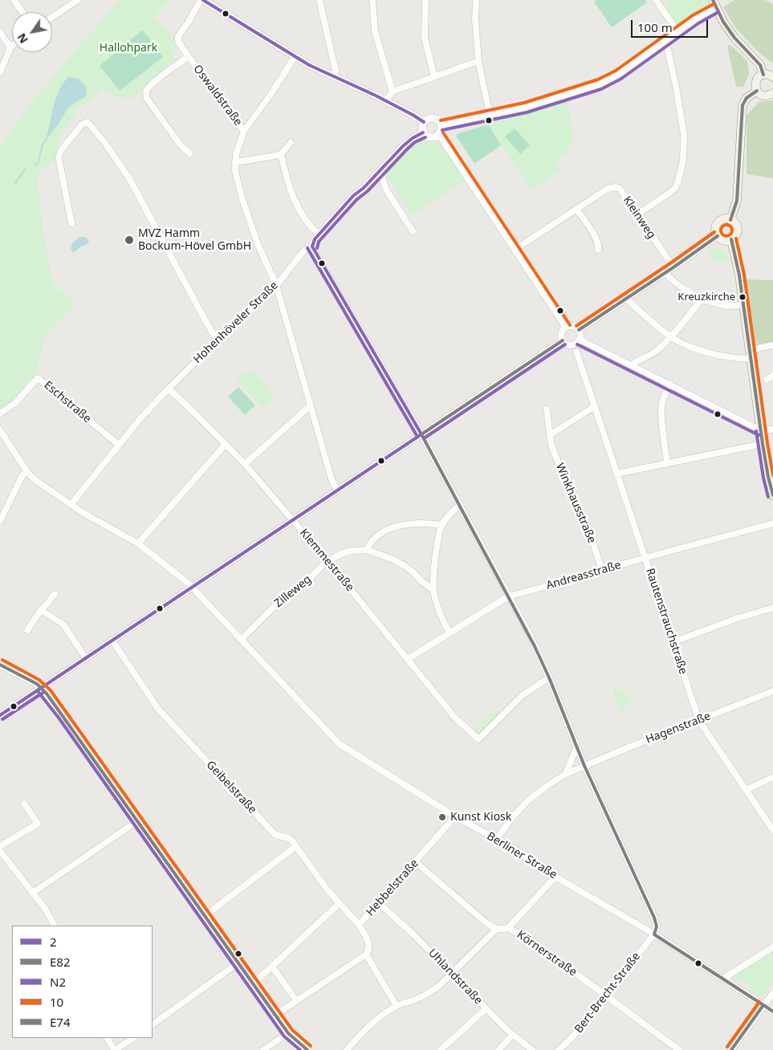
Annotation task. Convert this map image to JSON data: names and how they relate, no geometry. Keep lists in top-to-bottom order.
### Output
{
  "streets": {
    "street": [
      "Oswaldstraße",
      "Kleinweg",
      "Hohenhöveler Straße",
      "Eschstraße",
      "Winkhausstraße",
      "Klemmestraße",
      "Andreasstraße",
      "Zilleweg",
      "Rautenstrauchstraße",
      "Hagenstraße",
      "Geibelstraße",
      "Berliner Straße",
      "Hebbelstraße",
      "Körnerstraße",
      "Uhlandstraße",
      "Bert-Brecht-Straße"
    ]
  },
  "crossings": [
    ["Oswaldstraße", "Hohenhöveler Straße"],
    ["Hohenhöveler Straße", "Eschstraße"],
    ["Hohenhöveler Straße", "Klemmestraße"],
    ["Hohenhöveler Straße", "Berliner Straße"],
    ["Winkhausstraße", "Andreasstraße"],
    ["Klemmestraße", "Andreasstraße"],
    ["Klemmestraße", "Zilleweg"],
    ["Andreasstraße", "Rautenstrauchstraße"],
    ["Zilleweg", "Berliner Straße"],
    ["Rautenstrauchstraße", "Hagenstraße"],
    ["Geibelstraße", "Hebbelstraße"],
    ["Berliner Straße", "Hebbelstraße"],
    ["Berliner Straße", "Bert-Brecht-Straße"],
    ["Hebbelstraße", "Uhlandstraße"],
    ["Körnerstraße", "Bert-Brecht-Straße"]
  ],
  "parks": ["Hallohpark"],
  "places": ["MVZ Hamm Bockum-Hövel GmbH", "Kreuzkirche", "Kunst Kiosk"],
  "lines": [
    "transit line 2",
    "transit line E82",
    "transit line 10",
    "transit line N2",
    "transit line E74"
  ],
  "legend": [
    "2",
    "E82",
    "N2",
    "10",
    "E74"
  ],
  "scale_bar": "100 m",
  "north": "bottom left"
}
